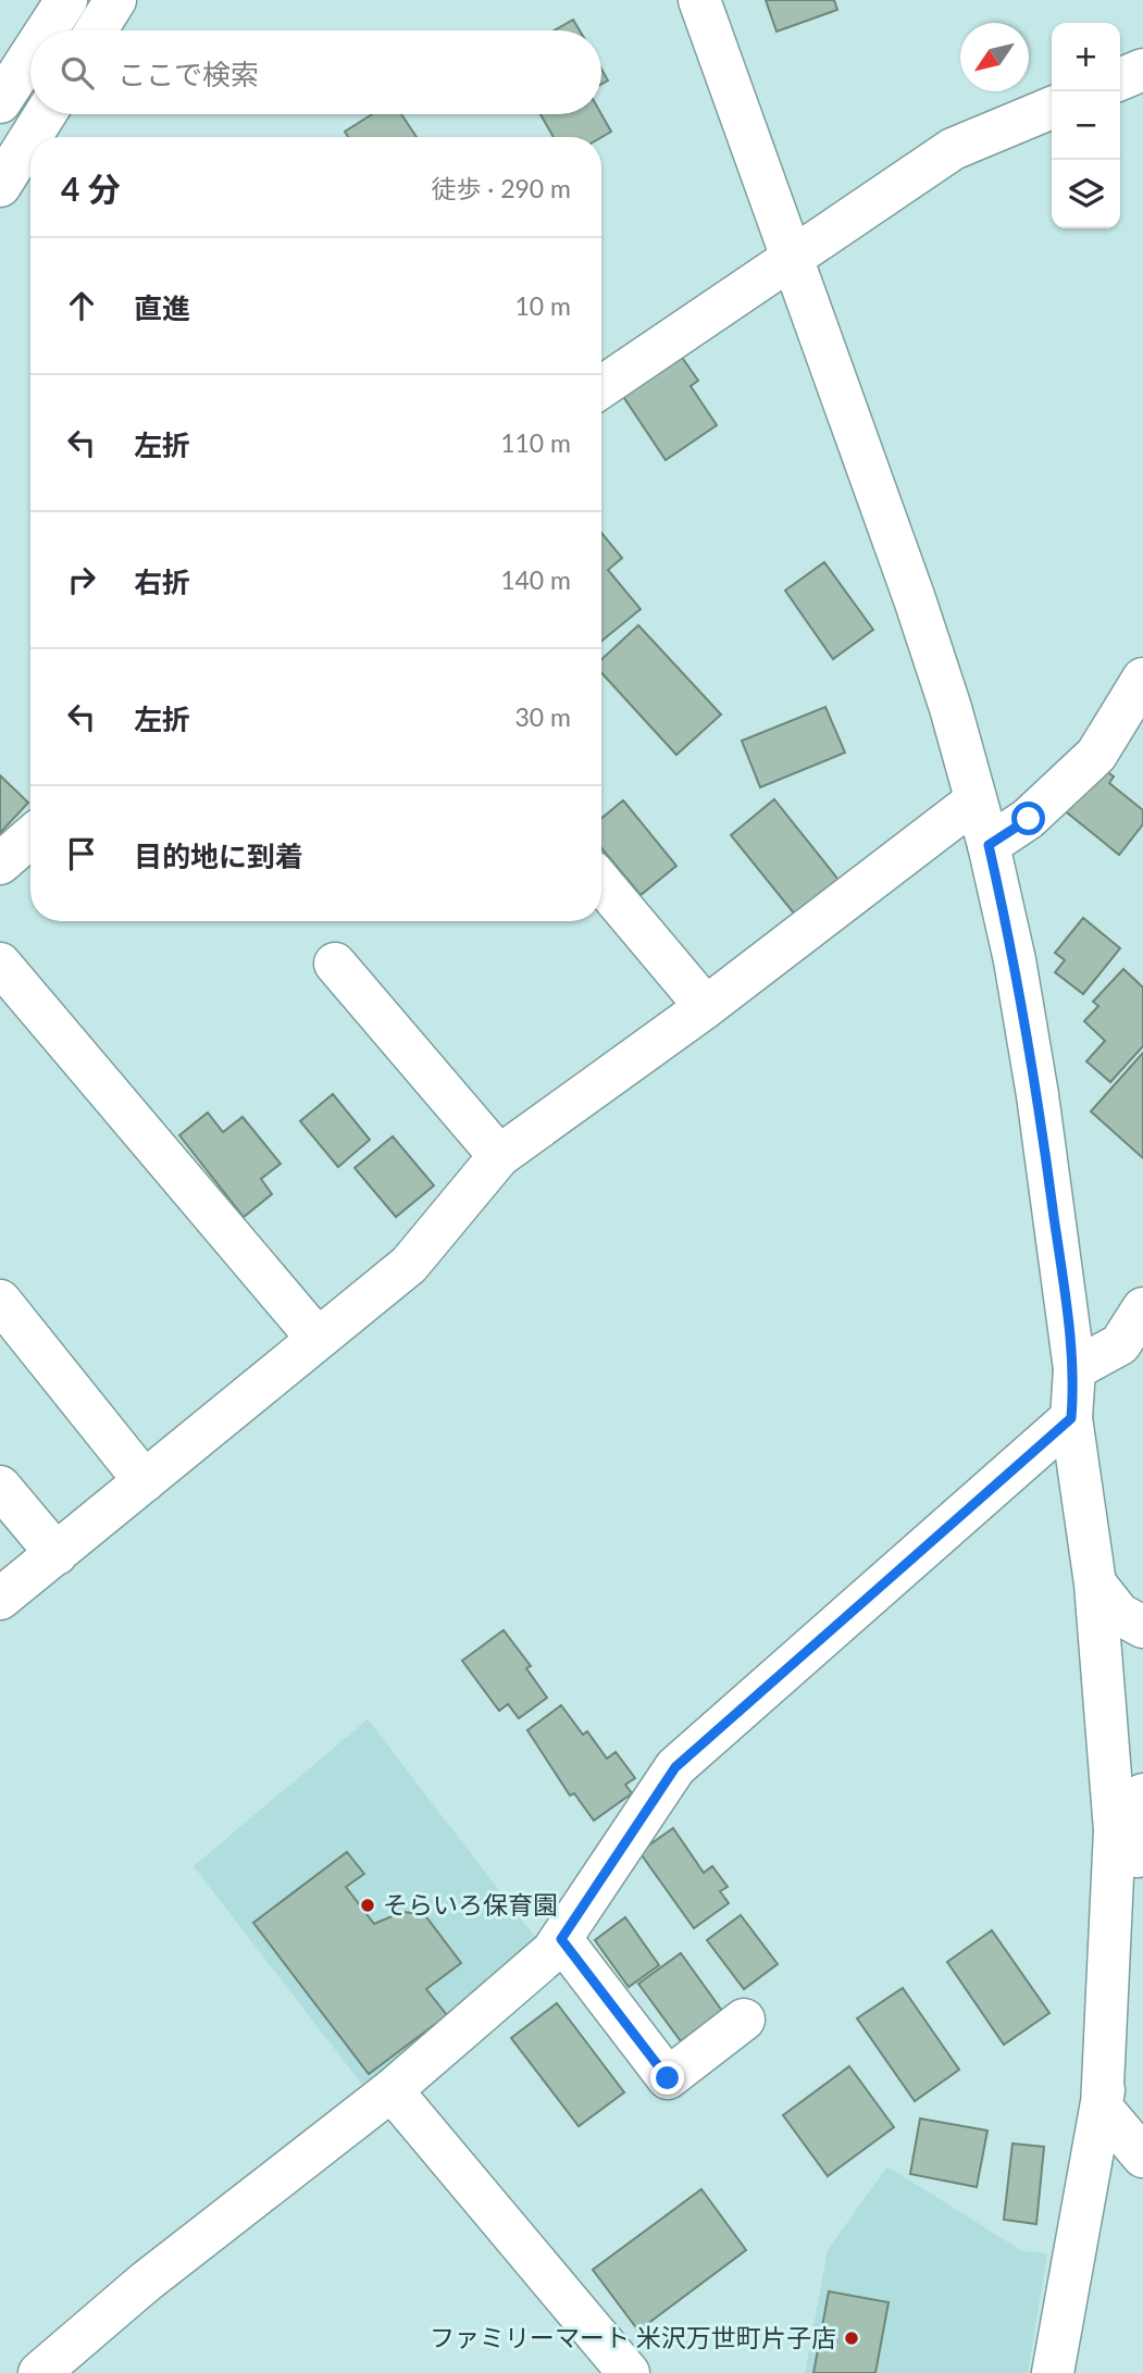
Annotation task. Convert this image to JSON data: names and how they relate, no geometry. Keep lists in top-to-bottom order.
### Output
{
  "places": ["そらいろ保育園", "ファミリーマート 米沢万世町片子店"],
  "north": "bottom left",
  "page": {
    "map_buttons": ["+", "−"],
    "search": "ここで検索",
    "heading": ["4 分", "徒歩 · 290 m"],
    "list": [
      ["直進", "10 m"],
      ["左折", "110 m"],
      ["右折", "140 m"],
      ["左折", "30 m"],
      "目的地に到着"
    ]
  }
}
